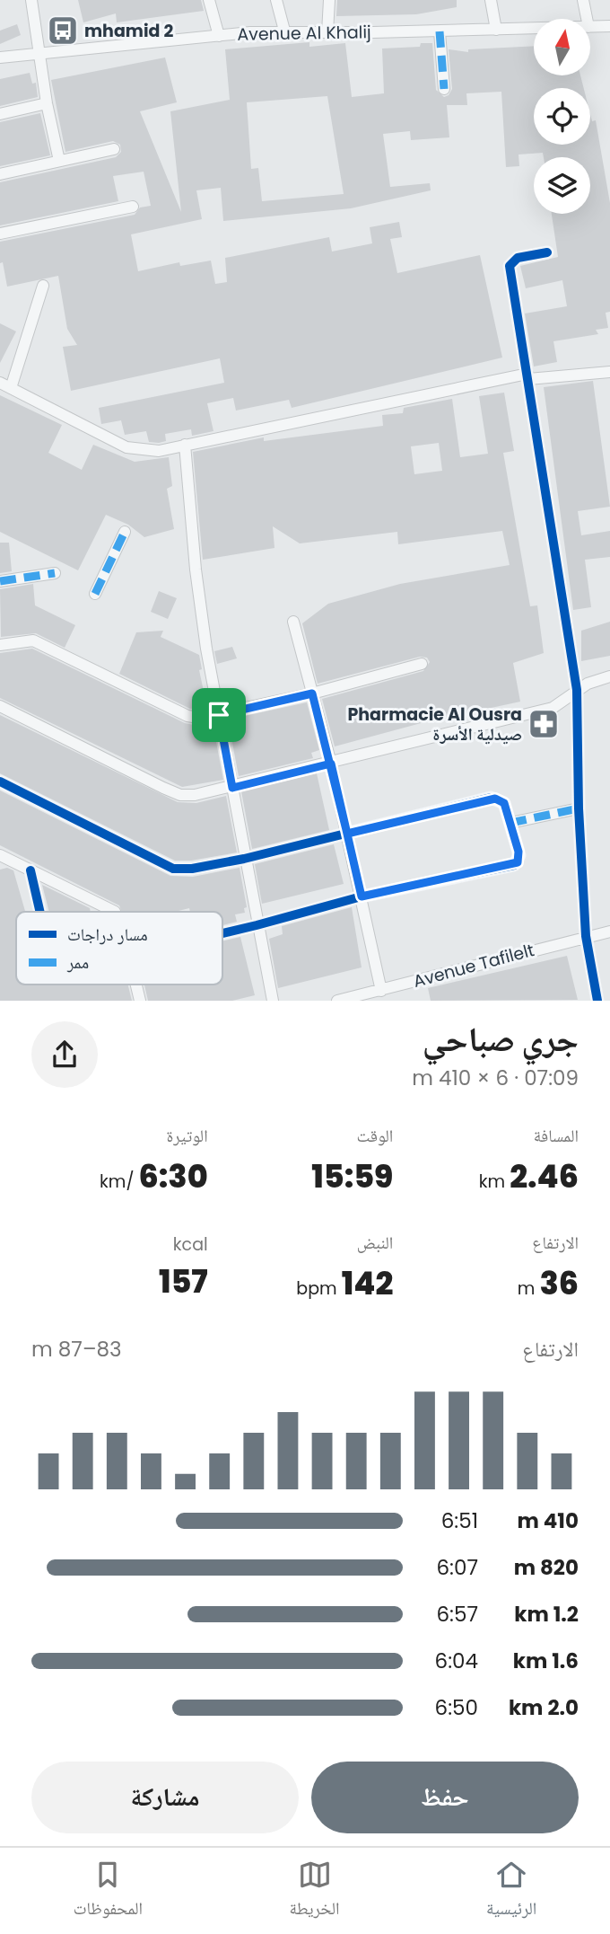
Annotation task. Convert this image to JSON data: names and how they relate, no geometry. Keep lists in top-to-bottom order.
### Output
{
  "streets": {
    "street": ["Avenue Al Khalij", "Avenue Tafilelt"]
  },
  "places": {
    "bus stop": ["mhamid 2"],
    "pharmacy": ["Pharmacie Al Ousra صيدلية الأسرة"]
  },
  "legend": ["مسار دراجات", "ممر"],
  "north": "top",
  "page": {
    "heading": ["جري صباحي", "07:09 · 6 × 410 m"],
    "stats": [
      ["المسافة", "2.46 km"],
      ["الوقت", "15:59"],
      ["الوتيرة", "6:30 /km"],
      ["الارتفاع", "36 m"],
      ["النبض", "142 bpm"],
      ["kcal", "157"]
    ],
    "chart": ["الارتفاع", "83–87 m"],
    "list": [
      {
        "name": "410 m",
        "note": "6:51"
      },
      {
        "name": "820 m",
        "note": "6:07"
      },
      {
        "name": "1.2 km",
        "note": "6:57"
      },
      {
        "name": "1.6 km",
        "note": "6:04"
      },
      {
        "name": "2.0 km",
        "note": "6:50"
      }
    ],
    "buttons": ["حفظ", "مشاركة"],
    "tabs": ["الرئيسية", "الخريطة", "المحفوظات"]
  }
}
